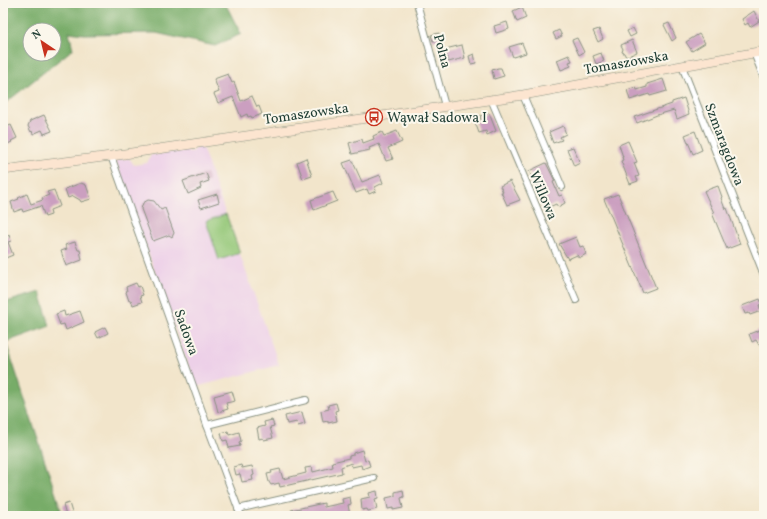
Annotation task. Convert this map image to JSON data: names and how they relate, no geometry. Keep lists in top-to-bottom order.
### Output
{
  "streets": {
    "street": [
      "Polna",
      "Tomaszowska",
      "Szmaragdowa",
      "Willowa",
      "Sadowa"
    ]
  },
  "crossings": [
    ["Polna", "Tomaszowska"],
    ["Tomaszowska", "Szmaragdowa"],
    ["Tomaszowska", "Willowa"],
    ["Tomaszowska", "Sadowa"]
  ],
  "places": {
    "bus stop": ["Wąwał Sadowa I"]
  },
  "north": "top left"
}
